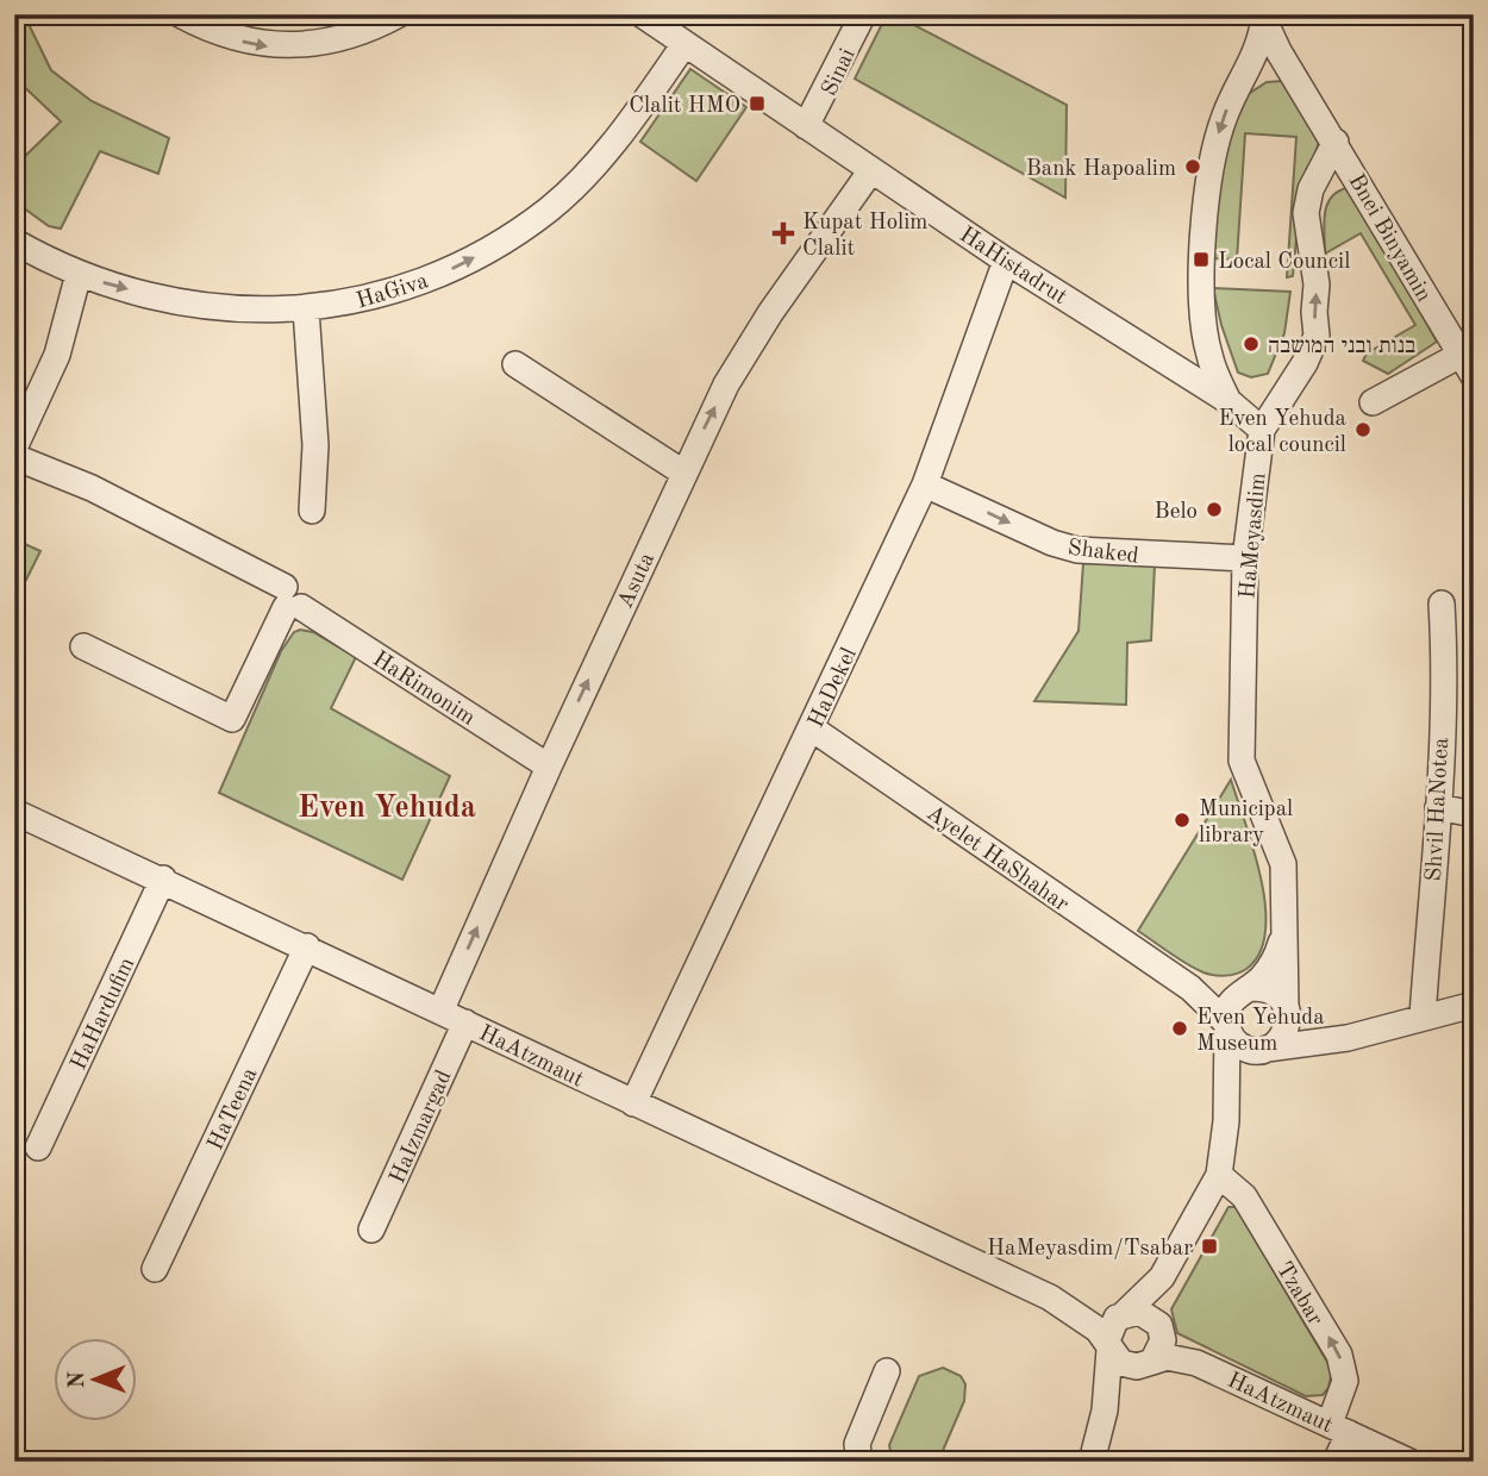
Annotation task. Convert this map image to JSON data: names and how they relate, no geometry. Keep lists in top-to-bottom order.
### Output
{
  "streets": {
    "street": [
      "Sinai",
      "Bnei Binyamin",
      "HaHistadrut",
      "HaGiva",
      "HaMeyasdim",
      "Shaked",
      "Asuta",
      "HaRimonim",
      "HaDekel",
      "Shvil HaNotea",
      "Ayelet HaShahar",
      "HaHardufim",
      "HaAtzmaut",
      "HaTeena",
      "HaIzmargad",
      "Tzabar"
    ]
  },
  "crossings": [
    ["Sinai", "HaHistadrut"],
    ["Bnei Binyamin", "HaMeyasdim"],
    ["HaHistadrut", "HaGiva"],
    ["HaHistadrut", "HaMeyasdim"],
    ["HaHistadrut", "Asuta"],
    ["HaHistadrut", "HaDekel"],
    ["HaMeyasdim", "Shaked"],
    ["HaMeyasdim", "Ayelet HaShahar"],
    ["Shaked", "HaDekel"],
    ["Asuta", "HaRimonim"],
    ["Asuta", "HaAtzmaut"],
    ["HaDekel", "Ayelet HaShahar"],
    ["HaDekel", "HaAtzmaut"],
    ["HaHardufim", "HaAtzmaut"],
    ["HaAtzmaut", "HaTeena"],
    ["HaAtzmaut", "HaIzmargad"],
    ["HaAtzmaut", "Tzabar"]
  ],
  "one_way": [
    "HaGiva",
    "Shaked",
    "Asuta",
    "Tzabar"
  ],
  "districts": ["Even Yehuda"],
  "places": {
    "transit": ["Clalit HMO", "Local Council", "HaMeyasdim/Tsabar"],
    "other": [
      "Bank Hapoalim",
      "בנות ובני המושבה",
      "Even Yehuda local council",
      "Belo",
      "Municipal library",
      "Even Yehuda Museum"
    ],
    "health": ["Kupat Holim Clalit"]
  },
  "north": "left"
}
